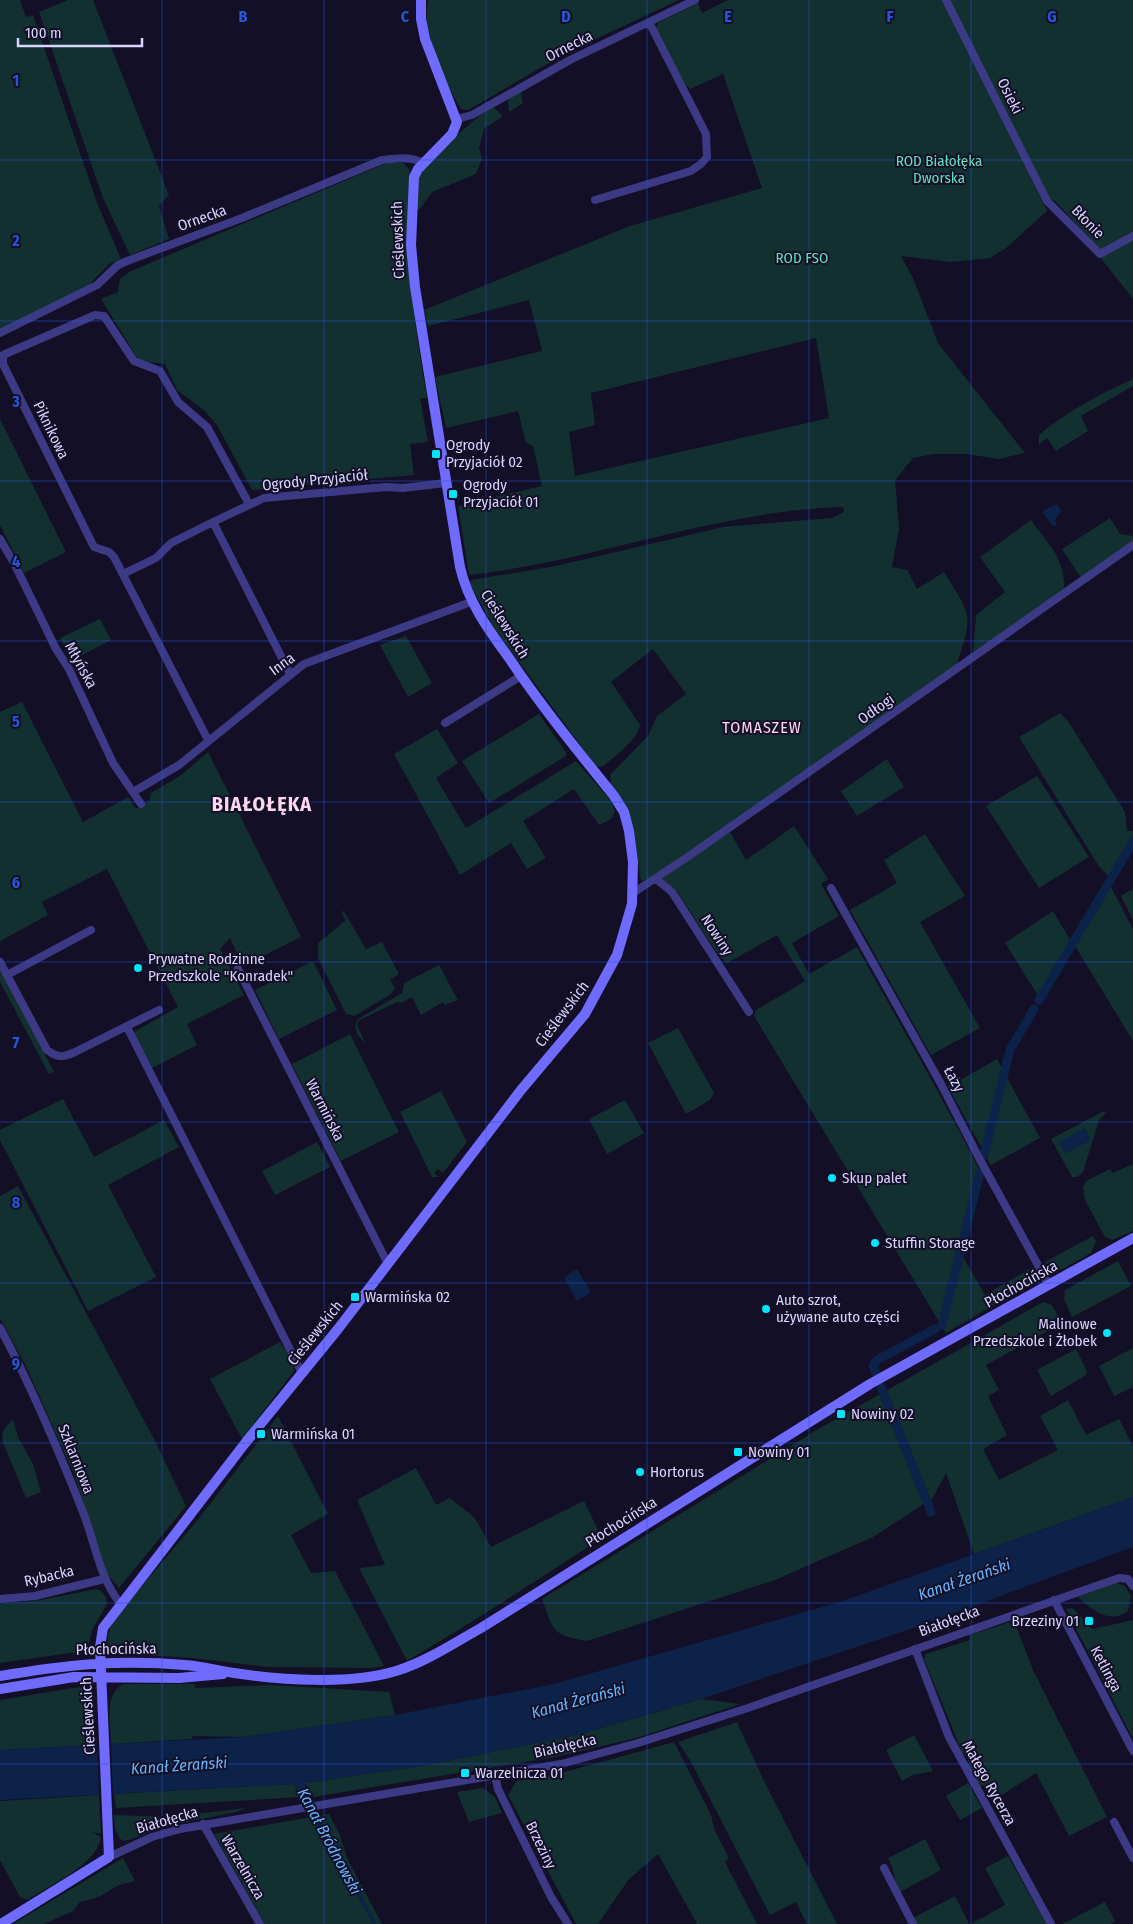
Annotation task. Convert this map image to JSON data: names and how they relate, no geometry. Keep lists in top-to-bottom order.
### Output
{
  "streets": {
    "street": [
      "Ornecka",
      "Osieki",
      "Błonie",
      "Cieślewskich",
      "Piknikowa",
      "Ogrody Przyjaciół",
      "Inna",
      "Młyńska",
      "Odłogi",
      "Nowiny",
      "Łazy",
      "Warmińska",
      "Płochocińska",
      "Szklarniowa",
      "Rybacka",
      "Białołęcka",
      "Ketlinga",
      "Małego Rycerza",
      "Brzeziny",
      "Warzelnicza"
    ]
  },
  "crossings": [
    ["Ornecka", "Cieślewskich"],
    ["Osieki", "Błonie"],
    ["Cieślewskich", "Ogrody Przyjaciół"],
    ["Cieślewskich", "Inna"],
    ["Cieślewskich", "Odłogi"],
    ["Cieślewskich", "Warmińska"],
    ["Cieślewskich", "Płochocińska"],
    ["Cieślewskich", "Szklarniowa"],
    ["Cieślewskich", "Białołęcka"],
    ["Piknikowa", "Ogrody Przyjaciół"],
    ["Piknikowa", "Inna"],
    ["Inna", "Młyńska"],
    ["Odłogi", "Nowiny"],
    ["Łazy", "Płochocińska"],
    ["Szklarniowa", "Rybacka"],
    ["Białołęcka", "Ketlinga"],
    ["Białołęcka", "Małego Rycerza"],
    ["Białołęcka", "Brzeziny"],
    ["Białołęcka", "Warzelnicza"]
  ],
  "districts": ["TOMASZEW", "BIAŁOŁĘKA"],
  "water": ["Kanał Żerański", "Kanał Bródnowski"],
  "parks": ["ROD Białołęka Dworska", "ROD FSO"],
  "places": {
    "transit": [
      "Ogrody Przyjaciół 02",
      "Ogrody Przyjaciół 01",
      "Warmińska 02",
      "Nowiny 02",
      "Warmińska 01",
      "Nowiny 01",
      "Brzeziny 01",
      "Warzelnicza 01"
    ],
    "other": [
      "Prywatne Rodzinne Przedszkole \"Konradek\"",
      "Skup palet",
      "Stuffin Storage",
      "Auto szrot, używane auto części",
      "Malinowe Przedszkole i Żłobek",
      "Hortorus"
    ]
  },
  "scale_bar": "100 m",
  "grid": {
    "columns": [
      "B",
      "C",
      "D",
      "E",
      "F",
      "G"
    ],
    "rows": [
      "1",
      "2",
      "3",
      "4",
      "5",
      "6",
      "7",
      "8",
      "9"
    ]
  }
}
